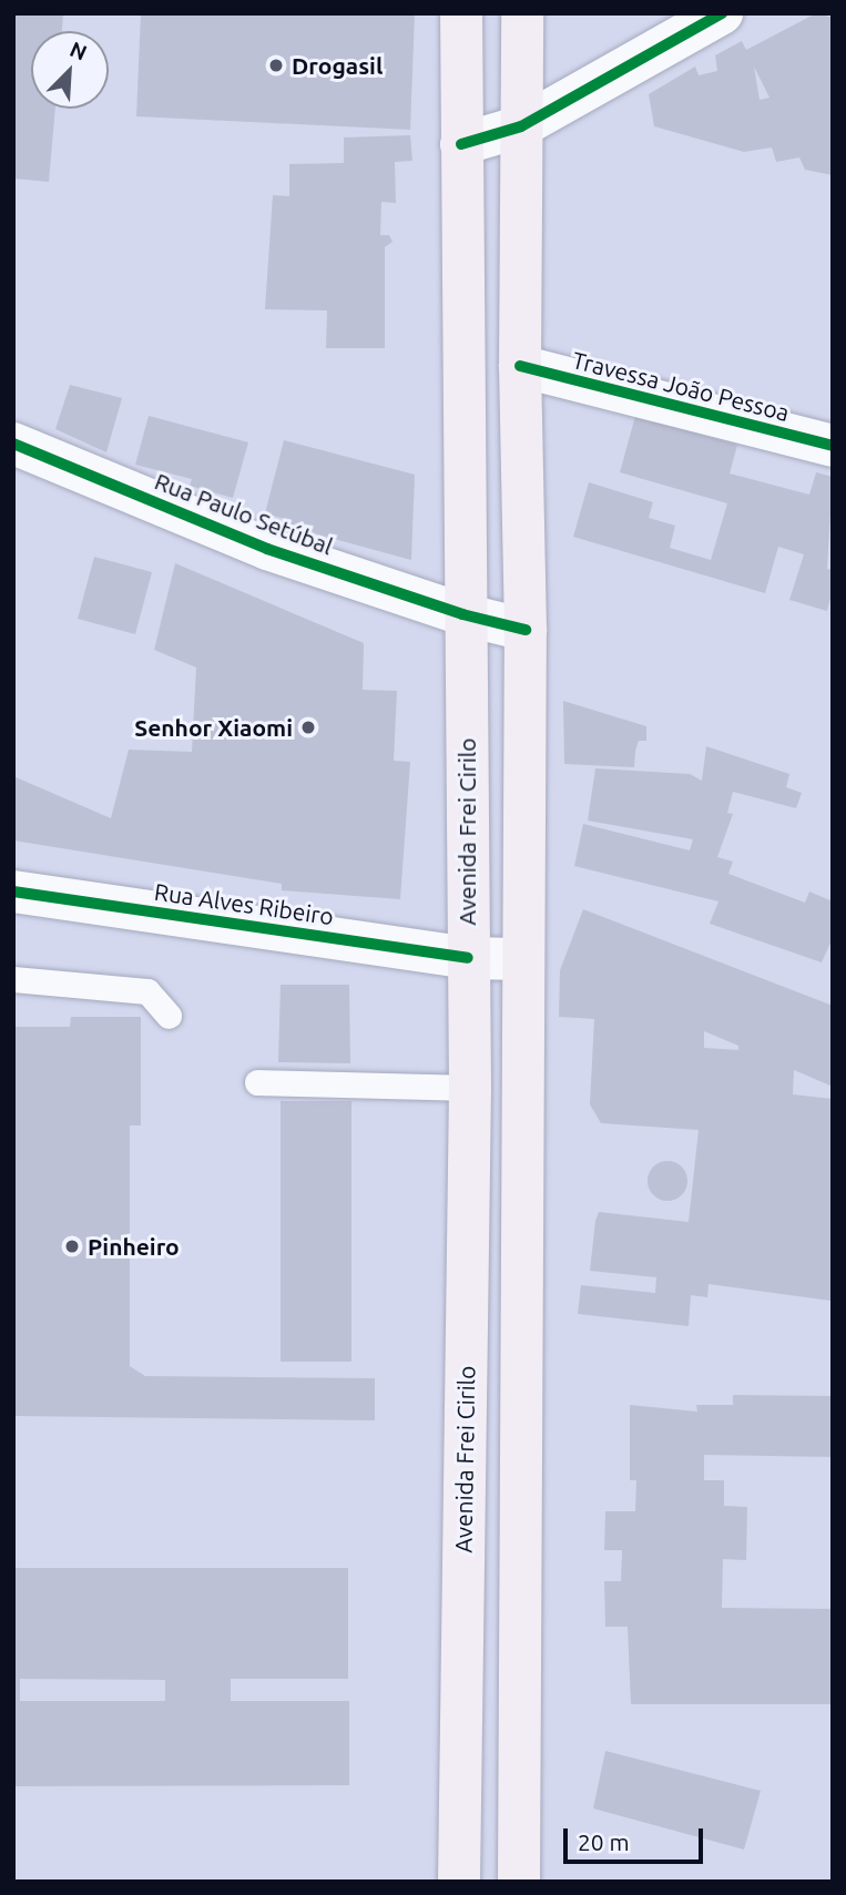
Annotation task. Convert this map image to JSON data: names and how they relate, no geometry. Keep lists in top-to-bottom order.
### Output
{
  "streets": {
    "main road": ["Avenida Frei Cirilo"],
    "street": ["Travessa João Pessoa", "Rua Paulo Setúbal", "Rua Alves Ribeiro"]
  },
  "crossings": [
    ["Rua Paulo Setúbal", "Avenida Frei Cirilo"],
    ["Avenida Frei Cirilo", "Rua Alves Ribeiro"]
  ],
  "places": ["Drogasil", "Senhor Xiaomi", "Pinheiro"],
  "scale_bar": "20 m",
  "north": "top right"
}
